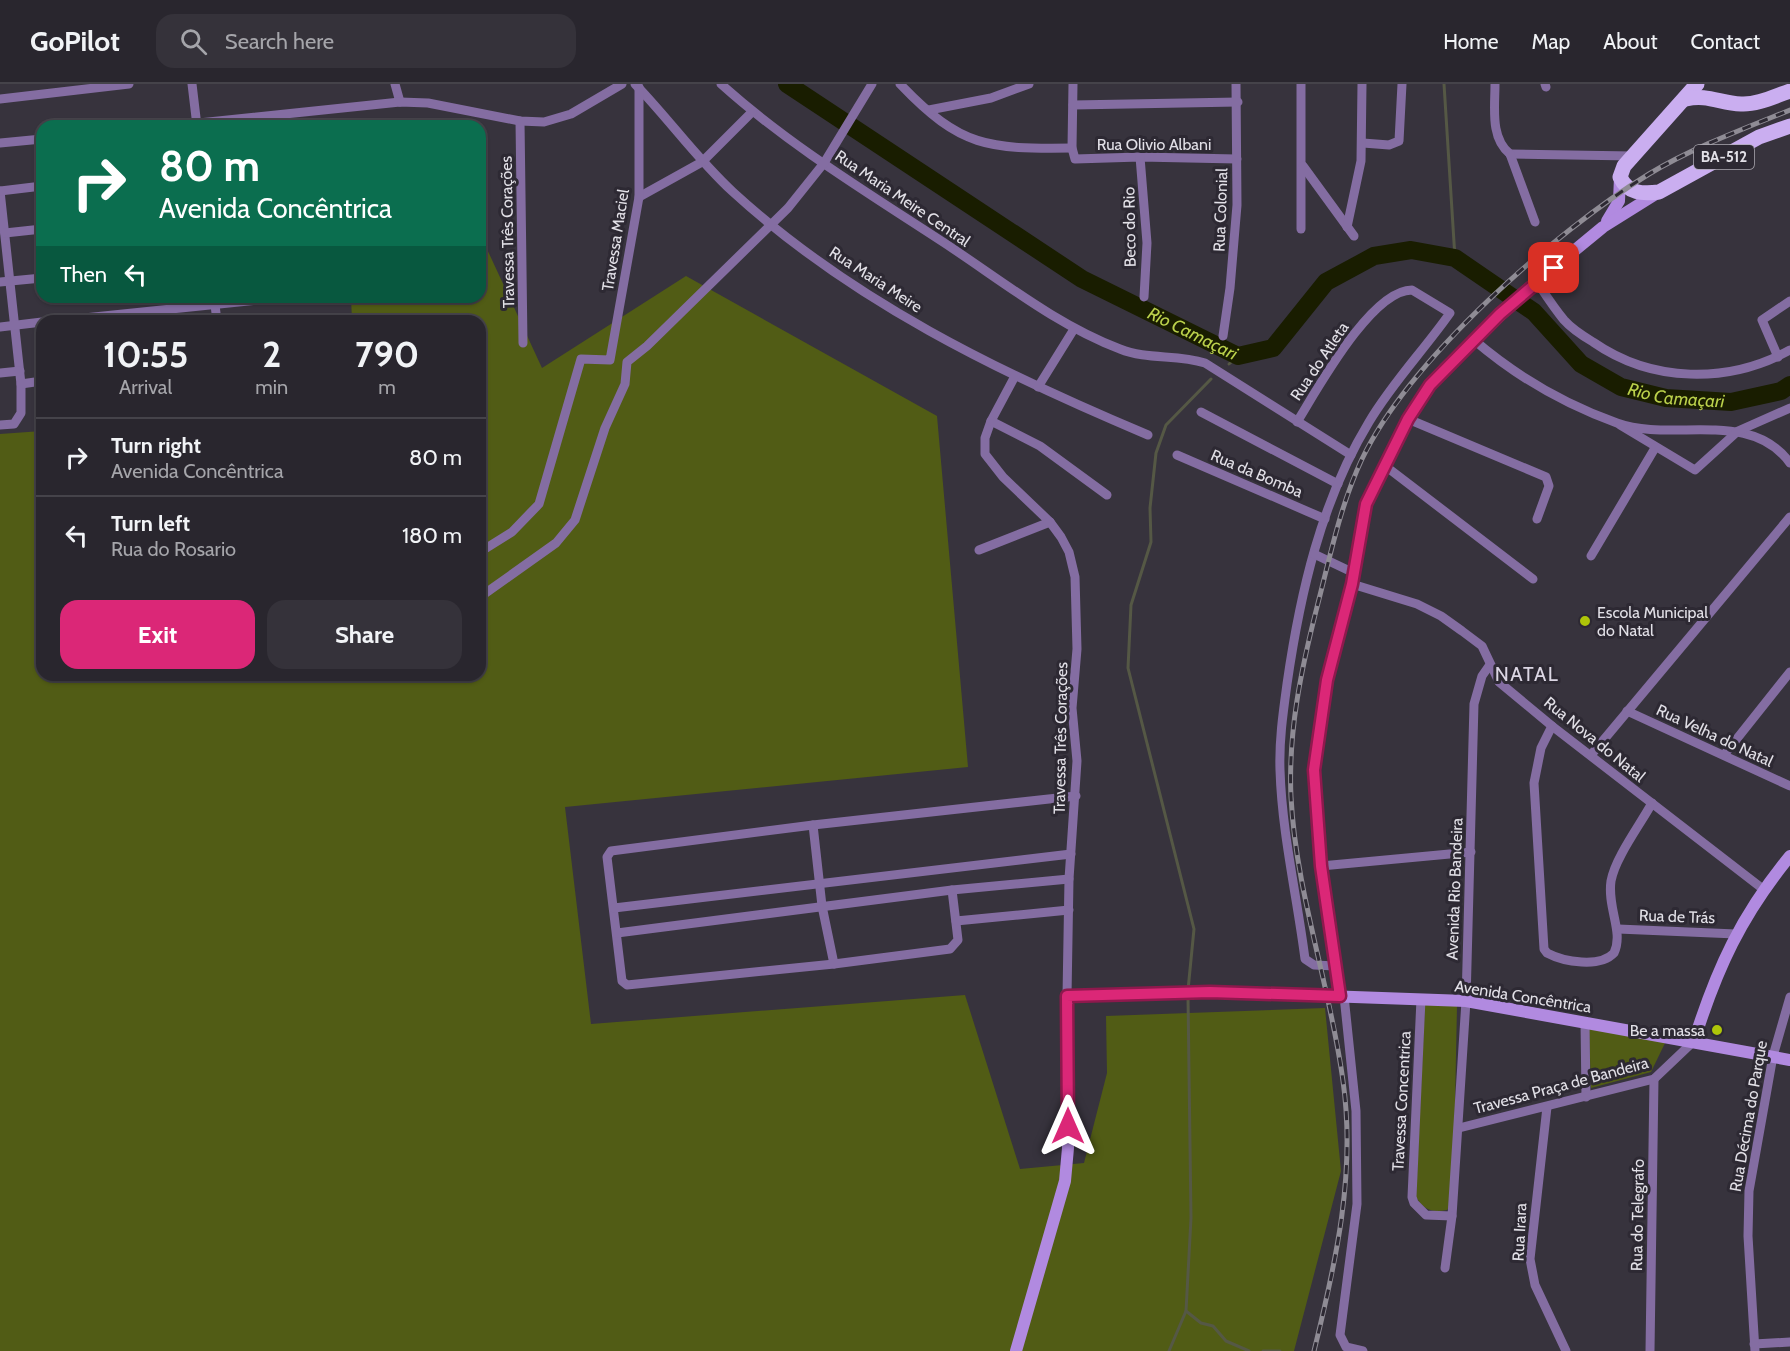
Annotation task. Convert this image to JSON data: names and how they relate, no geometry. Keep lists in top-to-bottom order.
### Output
{
  "streets": {
    "main road": ["BA-512"],
    "street": [
      "Rua Olivio Albani",
      "Rua Maria Meire Central",
      "Rua Colonial",
      "Beco do Rio",
      "Travessa Três Corações",
      "Travessa Maciel",
      "Rua Maria Meire",
      "Rua do Atleta",
      "Rua da Bomba",
      "Rua Velha do Natal",
      "Rua Nova do Natal",
      "Avenida Rio Bandeira",
      "Rua de Trás",
      "Avenida Concêntrica",
      "Travessa Praça de Bandeira",
      "Travessa Concentrica",
      "Rua Décima do Parque",
      "Rua do Telegrafo",
      "Rua Irara"
    ]
  },
  "crossings": [
    ["Rua Olivio Albani", "Rua Colonial"],
    ["Rua Olivio Albani", "Beco do Rio"],
    ["Rua Maria Meire Central", "Rua do Atleta"],
    ["Travessa Três Corações", "Rua Maria Meire"],
    ["Travessa Três Corações", "Avenida Concêntrica"],
    ["Travessa Maciel", "Rua Maria Meire"],
    ["Rua Nova do Natal", "Avenida Rio Bandeira"],
    ["Avenida Rio Bandeira", "Avenida Concêntrica"],
    ["Avenida Rio Bandeira", "Travessa Praça de Bandeira"],
    ["Avenida Rio Bandeira", "Travessa Concentrica"],
    ["Avenida Concêntrica", "Travessa Praça de Bandeira"],
    ["Avenida Concêntrica", "Travessa Concentrica"],
    ["Avenida Concêntrica", "Rua Décima do Parque"],
    ["Travessa Praça de Bandeira", "Rua do Telegrafo"],
    ["Travessa Praça de Bandeira", "Rua Irara"]
  ],
  "districts": ["NATAL"],
  "water": ["Rio Camaçari"],
  "places": ["Escola Municipal do Natal", "Be a massa"],
  "page": {
    "header": "GoPilot",
    "search": "Search here",
    "nav": [
      "Home",
      "Map",
      "About",
      "Contact"
    ],
    "turn": ["80 m", "Avenida Concêntrica"],
    "then": "Then",
    "eta": [
      "10:55",
      "Arrival",
      "2",
      "min",
      "790",
      "m"
    ],
    "list": [
      {
        "name": "Turn right",
        "note": "Avenida Concêntrica",
        "value": "80 m"
      },
      {
        "name": "Turn left",
        "note": "Rua do Rosario",
        "value": "180 m"
      }
    ],
    "buttons": ["Exit", "Share"]
  }
}
